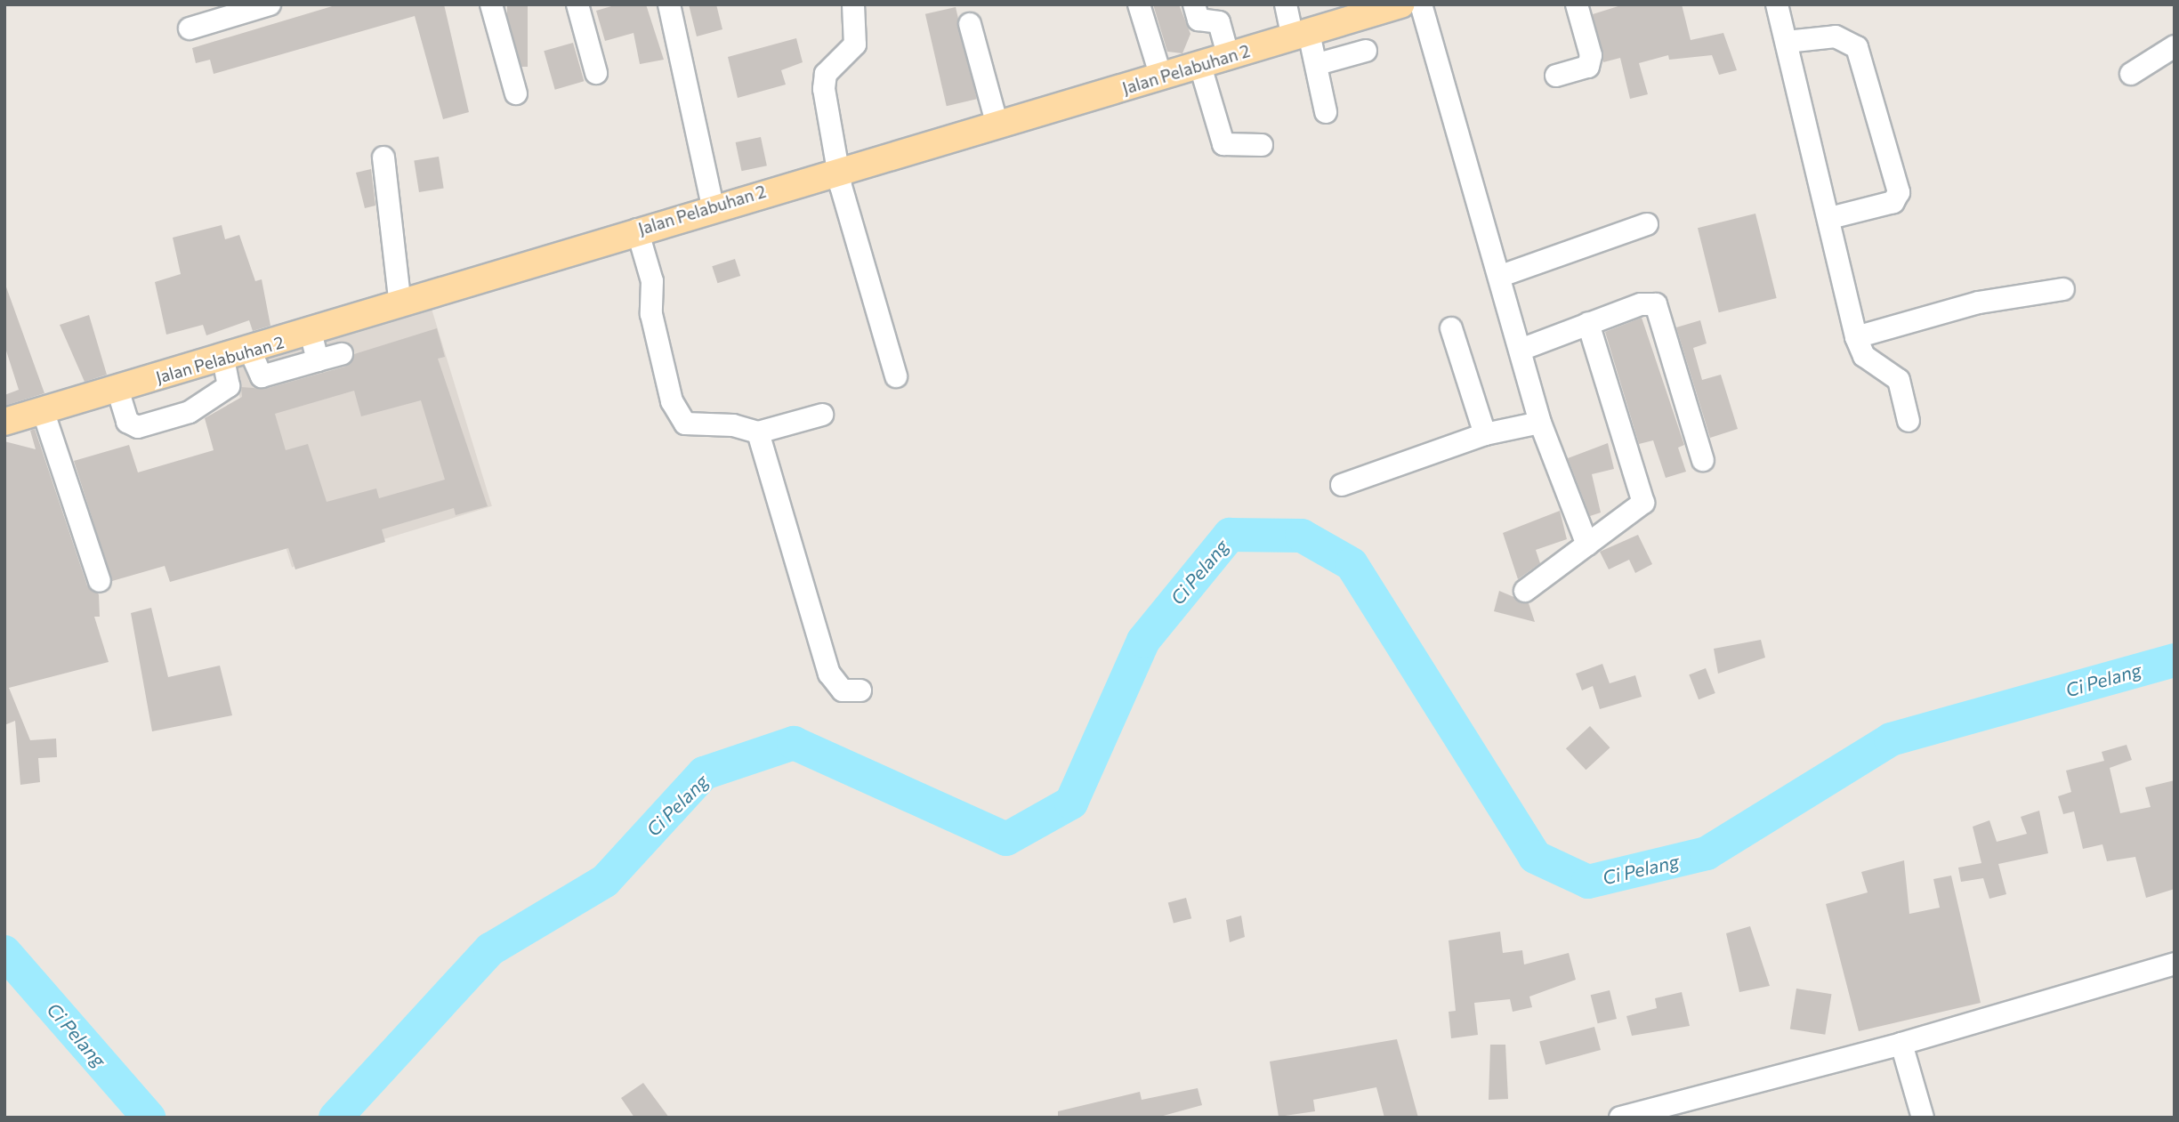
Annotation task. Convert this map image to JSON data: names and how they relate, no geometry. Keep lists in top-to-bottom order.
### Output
{
  "streets": {
    "main road": ["Jalan Pelabuhan 2"]
  },
  "water": ["Ci Pelang"]
}
